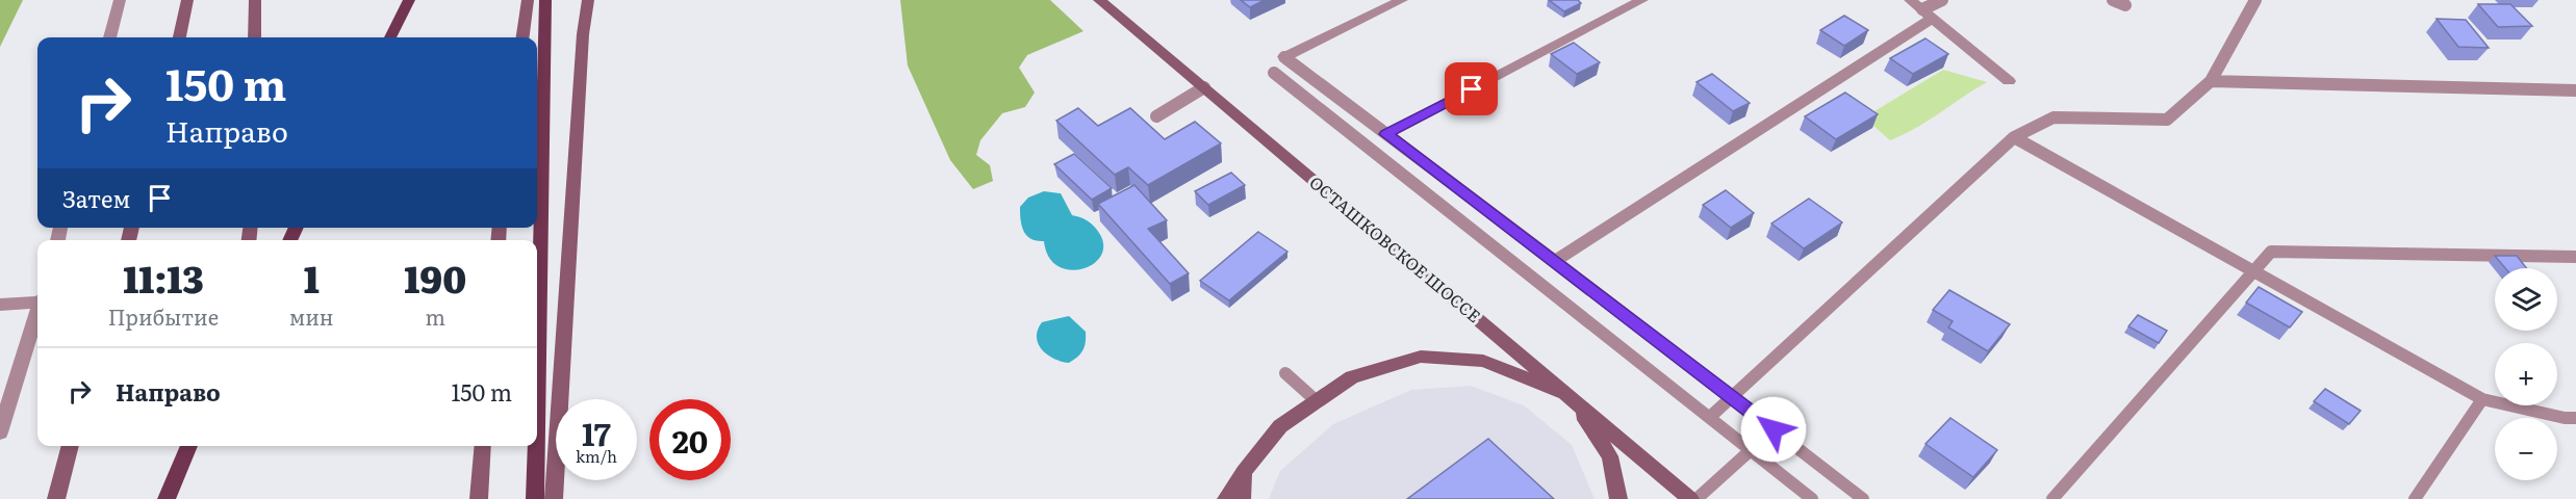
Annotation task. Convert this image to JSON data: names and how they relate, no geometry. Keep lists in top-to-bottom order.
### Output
{
  "streets": {
    "main road": ["ОСТАШКОВСКОЕ ШОССЕ"]
  },
  "page": {
    "turn": ["150 m", "Направо"],
    "then": "Затем",
    "eta": [
      "11:13",
      "Прибытие",
      "1",
      "мин",
      "190",
      "m"
    ],
    "map_buttons": ["+", "−"],
    "list": [
      {
        "name": "Направо",
        "value": "150 m"
      }
    ],
    "speed": "17 km/h",
    "limit": "20"
  }
}
